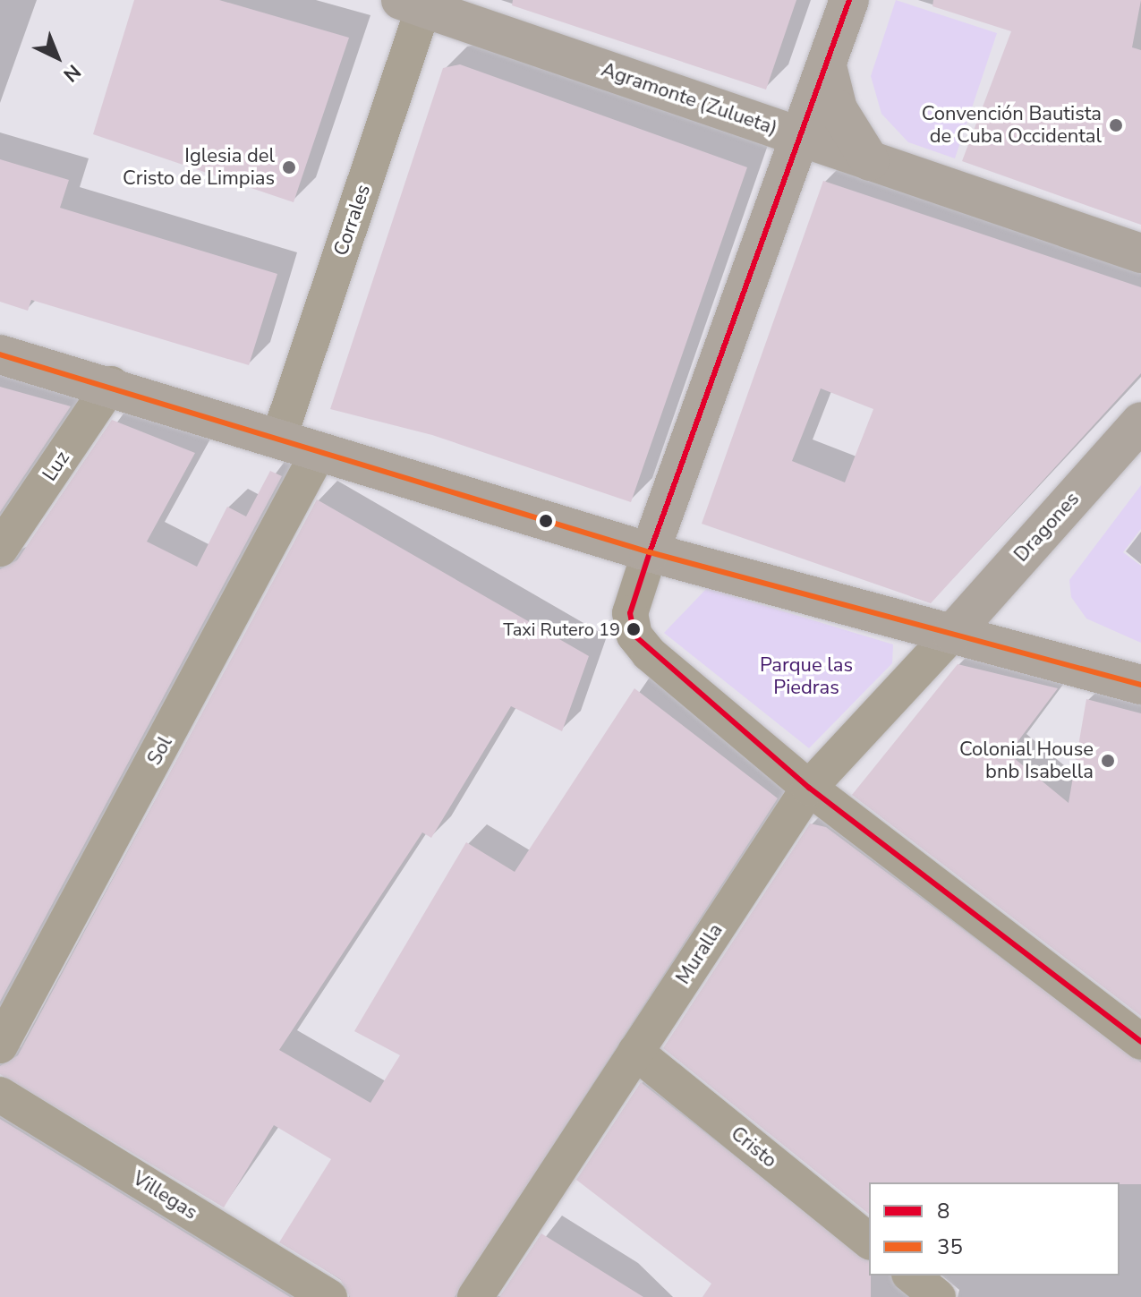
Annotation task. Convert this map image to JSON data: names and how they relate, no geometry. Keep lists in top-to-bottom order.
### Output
{
  "streets": {
    "main road": ["Agramonte (Zulueta)", "Dragones"],
    "street": [
      "Corrales",
      "Luz",
      "Sol",
      "Muralla",
      "Cristo",
      "Villegas"
    ]
  },
  "crossings": [
    ["Agramonte (Zulueta)", "Corrales"],
    ["Dragones", "Muralla"],
    ["Muralla", "Cristo"]
  ],
  "parks": ["Parque las Piedras"],
  "places": [
    "Convención Bautista de Cuba Occidental",
    "Iglesia del Cristo de Limpias",
    "Taxi Rutero 19",
    "Colonial House bnb Isabella"
  ],
  "lines": ["transit line 8", "transit line 35"],
  "legend": ["8", "35"],
  "north": "bottom right"
}
